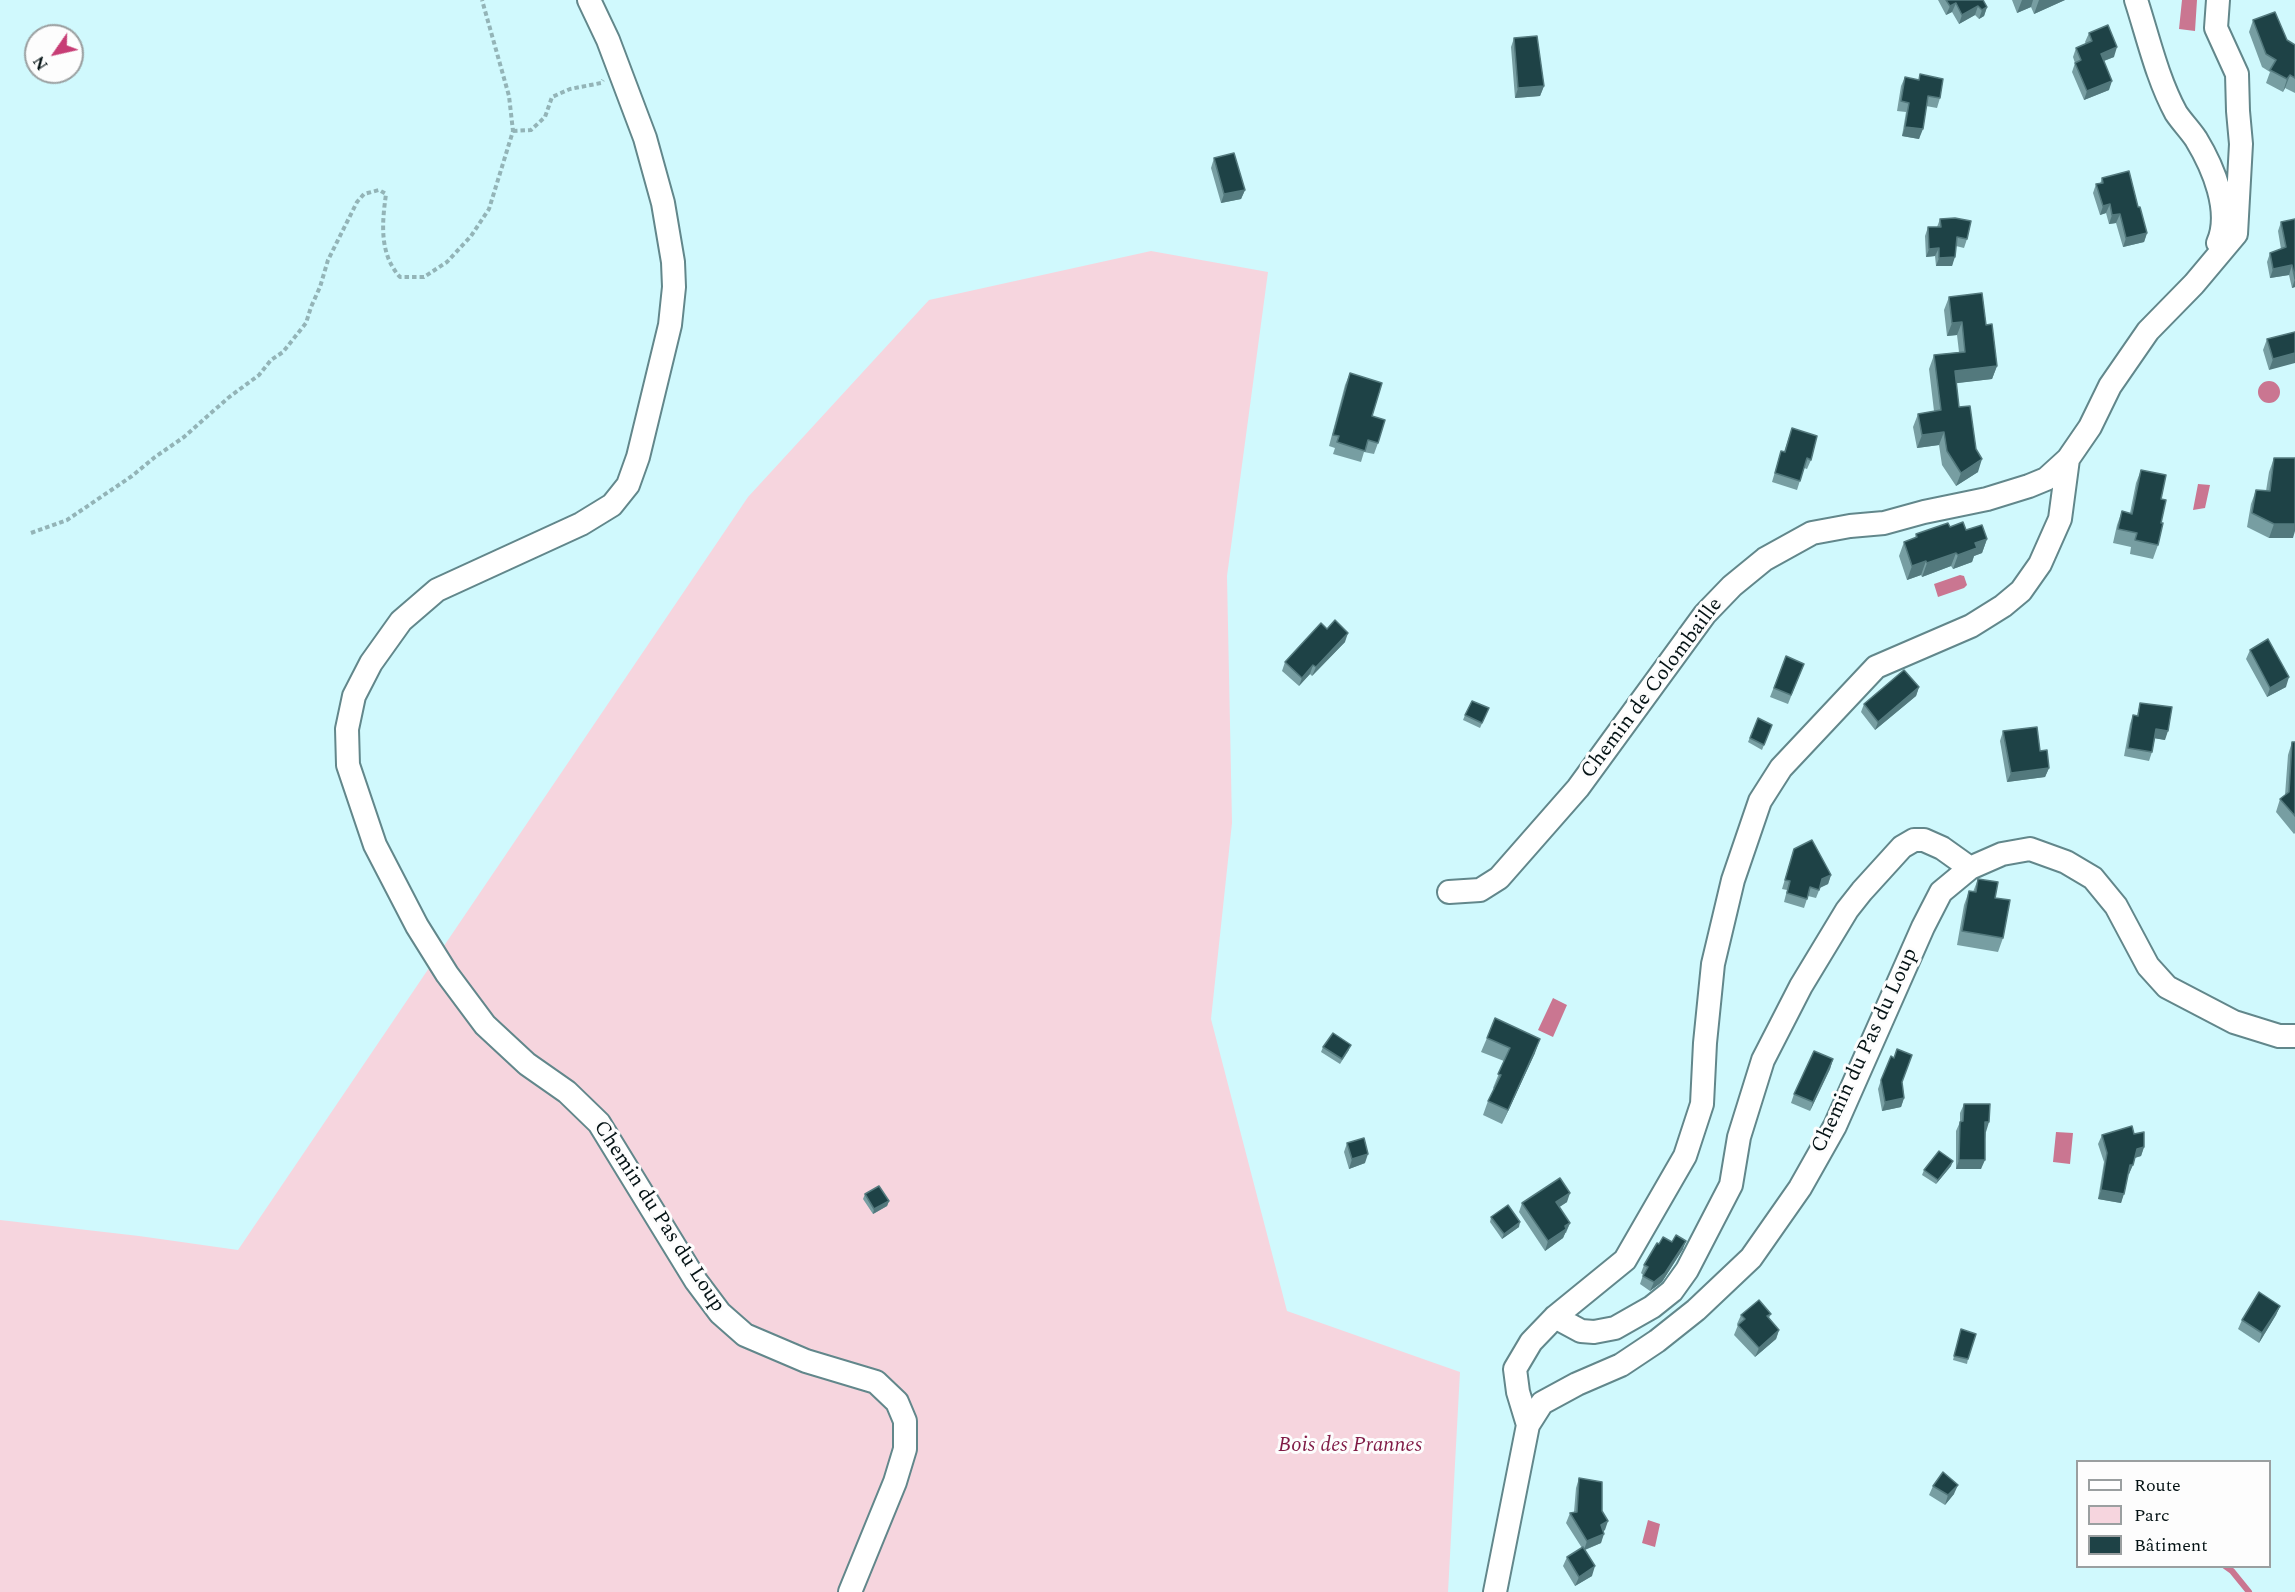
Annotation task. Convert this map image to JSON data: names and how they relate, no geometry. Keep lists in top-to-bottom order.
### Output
{
  "streets": {
    "street": ["Chemin de Colombaille", "Chemin du Pas du Loup"]
  },
  "parks": ["Bois des Prannes"],
  "legend": ["Route", "Parc", "Bâtiment"],
  "north": "bottom left"
}
